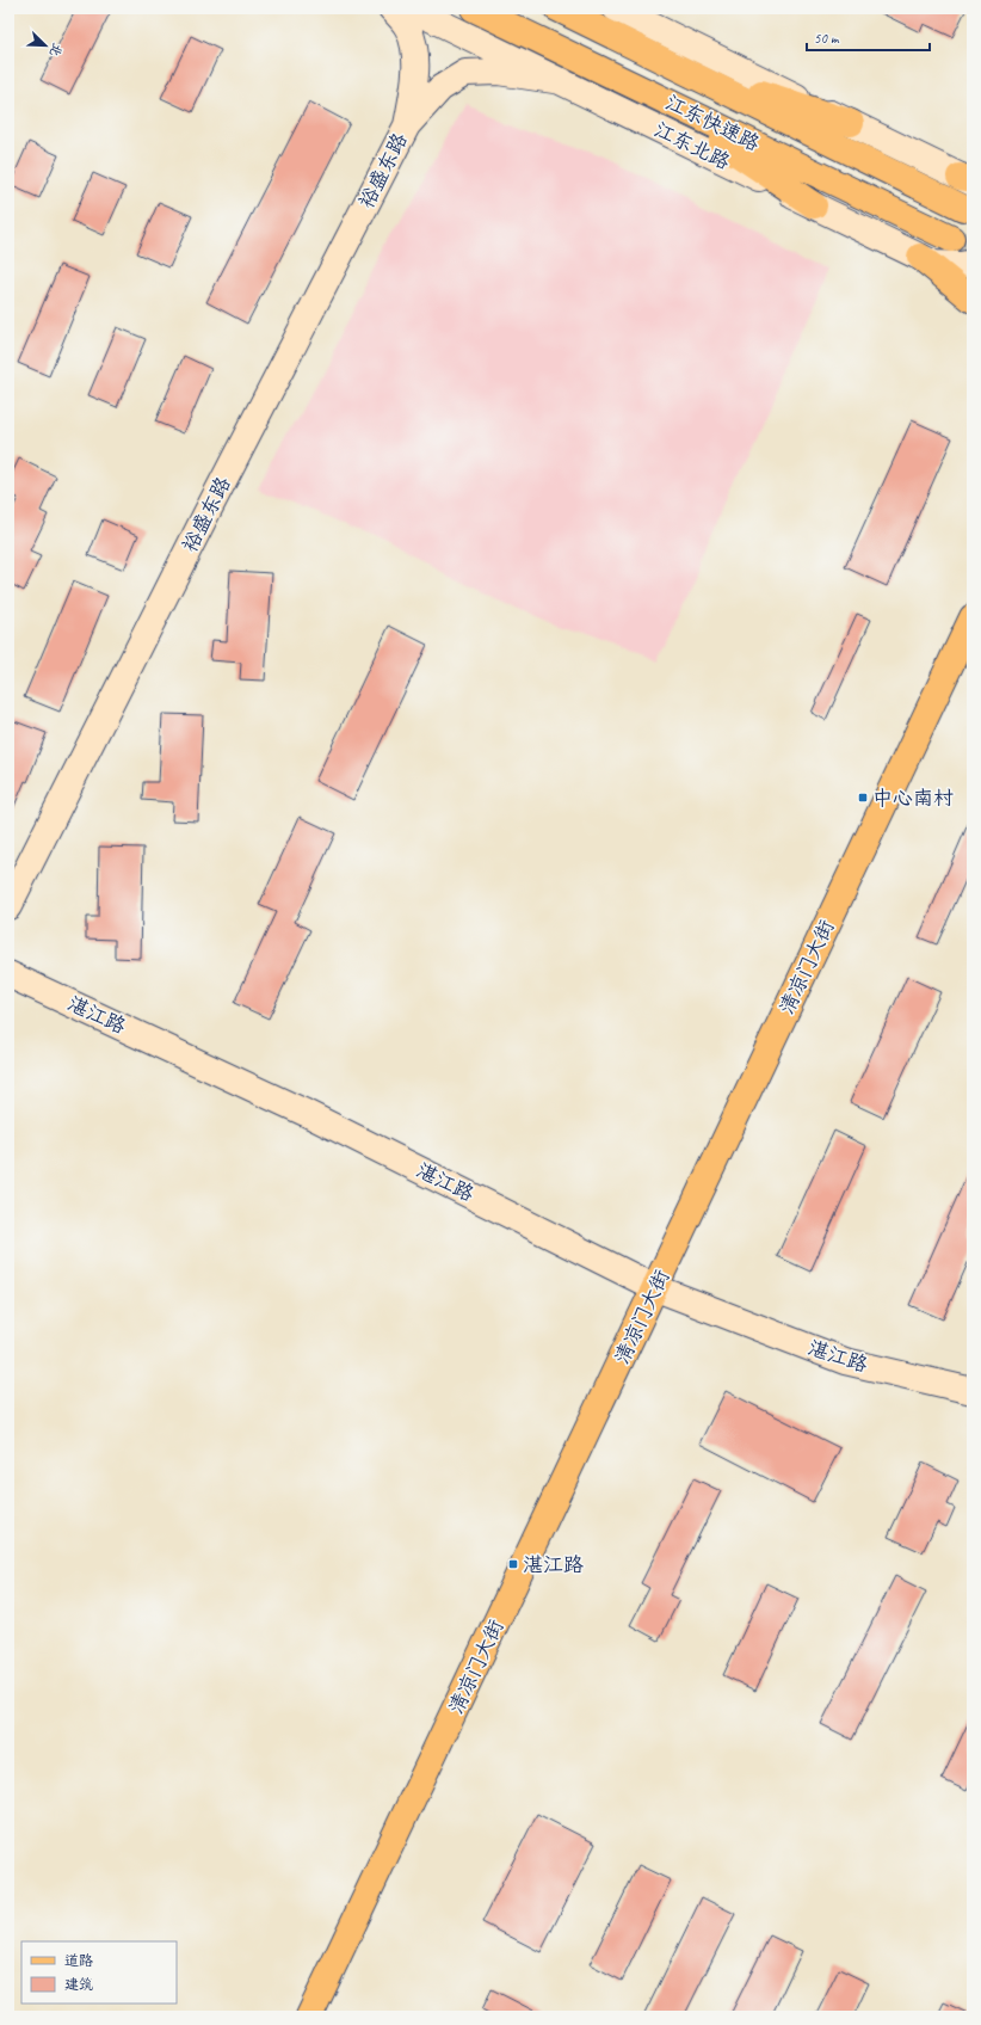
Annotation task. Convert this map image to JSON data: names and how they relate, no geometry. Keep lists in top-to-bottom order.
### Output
{
  "streets": {
    "main road": [
      "江东快速路",
      "江东北路",
      "裕盛东路",
      "清凉门大街",
      "湛江路"
    ]
  },
  "crossings": [
    ["江东北路", "裕盛东路"],
    ["清凉门大街", "湛江路"]
  ],
  "places": {
    "transit": ["中心南村", "湛江路"]
  },
  "legend": ["道路", "建筑"],
  "scale_bar": "50 m",
  "north": "bottom right"
}
